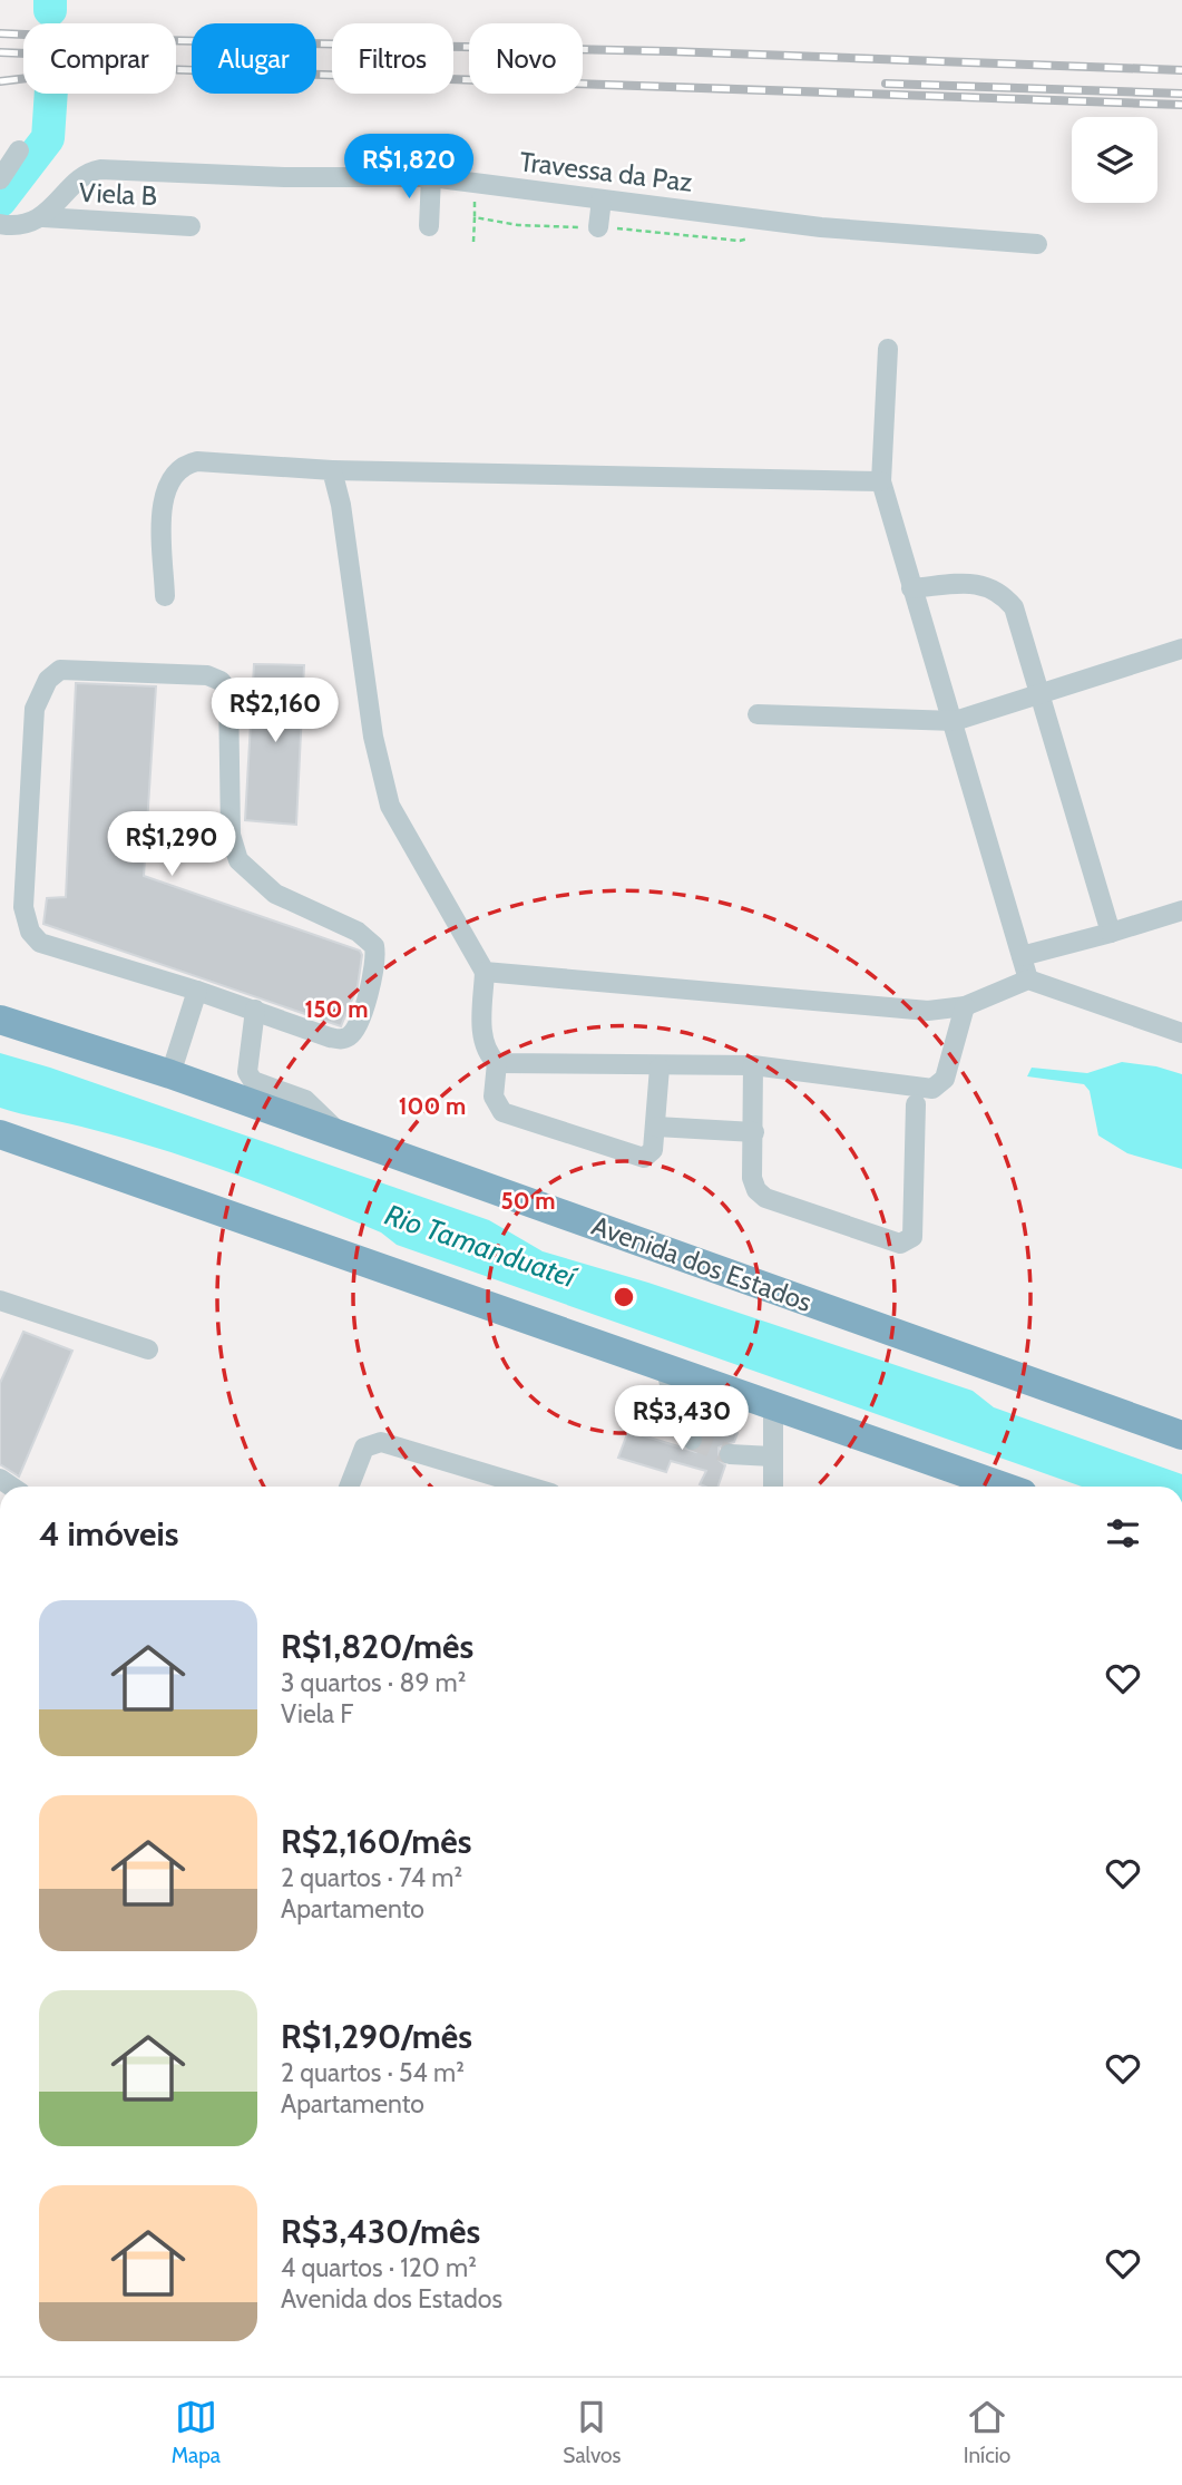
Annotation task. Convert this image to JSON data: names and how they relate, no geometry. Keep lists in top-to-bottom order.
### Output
{
  "streets": {
    "highway": ["Avenida dos Estados"],
    "street": ["Travessa da Paz", "Viela B"]
  },
  "crossings": [
    ["Travessa da Paz", "Viela B"]
  ],
  "water": ["Rio Tamanduateí"],
  "page": {
    "chip": [
      "Comprar",
      "Alugar",
      "Filtros",
      "Novo"
    ],
    "price": [
      "R$1,820",
      "R$2,160",
      "R$1,290",
      "R$3,430"
    ],
    "heading": "4 imóveis",
    "list": [
      {
        "name": "R$1,820/mês",
        "note": "3 quartos · 89 m² · Viela F"
      },
      {
        "name": "R$2,160/mês",
        "note": "2 quartos · 74 m² · Apartamento"
      },
      {
        "name": "R$1,290/mês",
        "note": "2 quartos · 54 m² · Apartamento"
      },
      {
        "name": "R$3,430/mês",
        "note": "4 quartos · 120 m² · Avenida dos Estados"
      }
    ],
    "tabs": ["Mapa", "Salvos", "Início"]
  },
  "rings": ["150 m", "100 m", "50 m"]
}
